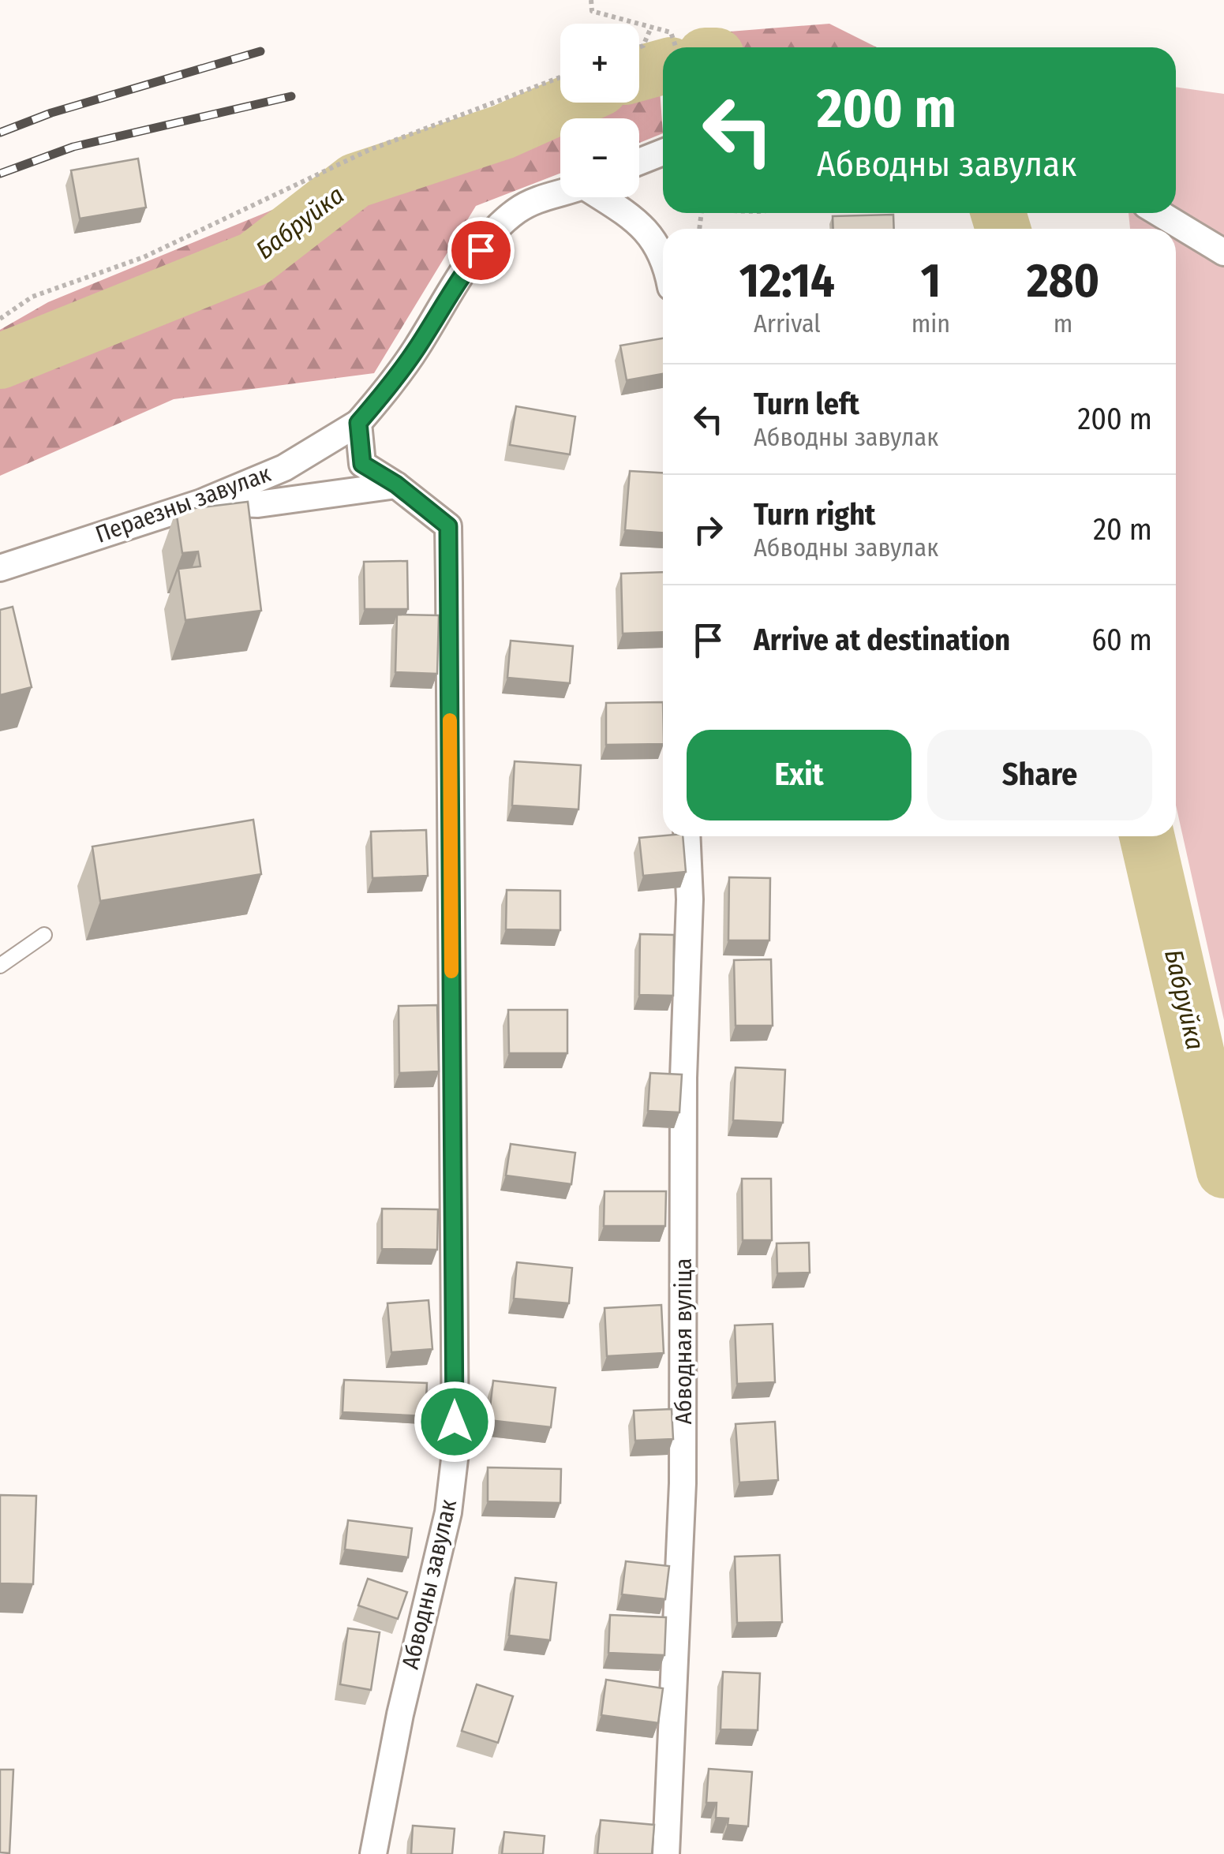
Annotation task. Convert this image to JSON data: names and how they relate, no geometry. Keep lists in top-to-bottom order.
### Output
{
  "streets": {
    "street": ["Пераезны завулак", "Абводная вуліца", "Абводны завулак"]
  },
  "crossings": [
    ["Пераезны завулак", "Абводны завулак"]
  ],
  "water": ["Бабруйка"],
  "page": {
    "map_buttons": ["+", "−"],
    "turn": ["200 m", "Абводны завулак"],
    "eta": [
      "12:14",
      "Arrival",
      "1",
      "min",
      "280",
      "m"
    ],
    "list": [
      {
        "name": "Turn left",
        "note": "Абводны завулак",
        "value": "200 m"
      },
      {
        "name": "Turn right",
        "note": "Абводны завулак",
        "value": "20 m"
      },
      {
        "name": "Arrive at destination",
        "value": "60 m"
      }
    ],
    "buttons": ["Exit", "Share"]
  }
}
